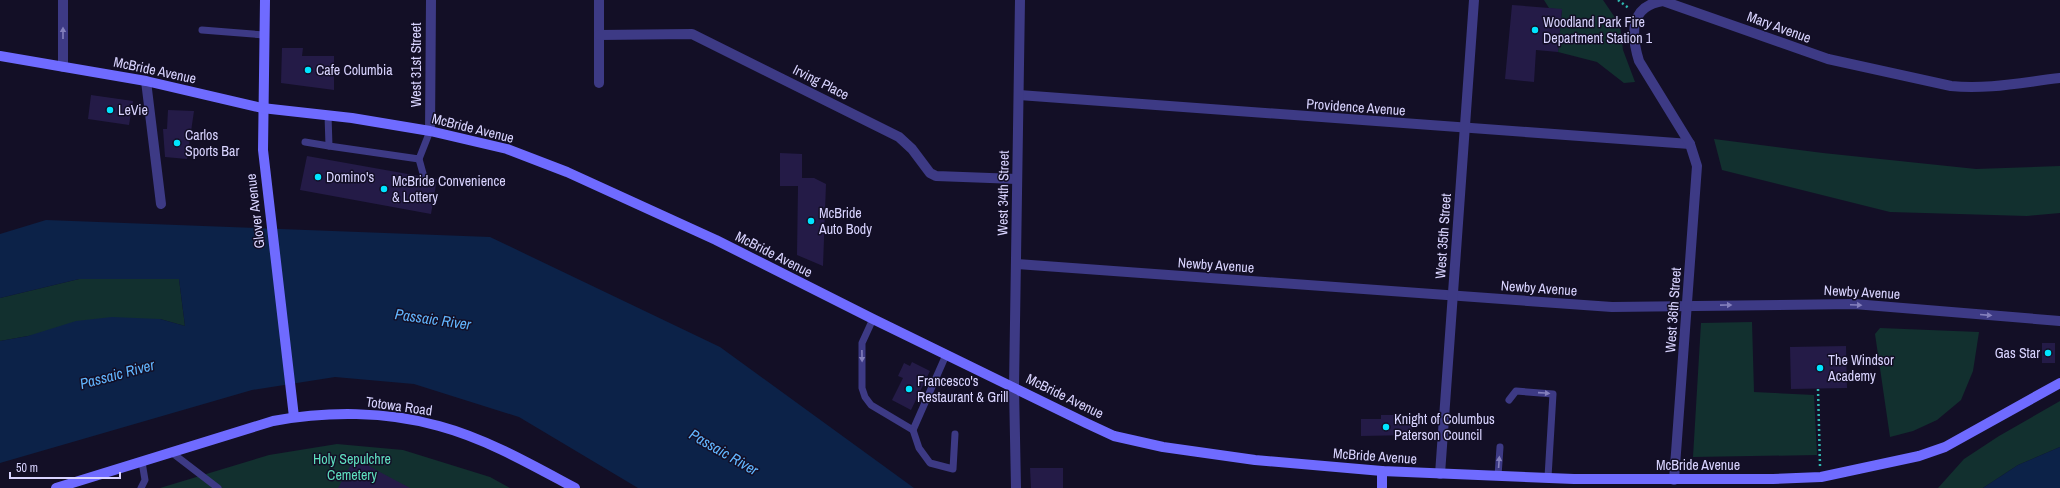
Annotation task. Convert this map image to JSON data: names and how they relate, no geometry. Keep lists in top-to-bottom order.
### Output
{
  "streets": {
    "main road": ["McBride Avenue", "Glover Avenue", "Totowa Road"],
    "street": [
      "Mary Avenue",
      "West 31st Street",
      "Irving Place",
      "Providence Avenue",
      "West 34th Street",
      "West 35th Street",
      "Newby Avenue",
      "West 36th Street"
    ]
  },
  "crossings": [
    ["Mary Avenue", "Providence Avenue"],
    ["Mary Avenue", "West 36th Street"],
    ["West 31st Street", "McBride Avenue"],
    ["McBride Avenue", "West 34th Street"],
    ["McBride Avenue", "Glover Avenue"],
    ["McBride Avenue", "West 35th Street"],
    ["McBride Avenue", "West 36th Street"],
    ["Irving Place", "West 34th Street"],
    ["Providence Avenue", "West 34th Street"],
    ["Providence Avenue", "West 35th Street"],
    ["Providence Avenue", "West 36th Street"],
    ["West 34th Street", "Newby Avenue"],
    ["Glover Avenue", "Totowa Road"],
    ["West 35th Street", "Newby Avenue"],
    ["Newby Avenue", "West 36th Street"]
  ],
  "one_way": ["Newby Avenue"],
  "water": ["Passaic River"],
  "parks": ["Holy Sepulchre Cemetery"],
  "places": [
    "Woodland Park Fire Department Station 1",
    "Cafe Columbia",
    "LeVie",
    "Carlos Sports Bar",
    "Domino's",
    "McBride Convenience & Lottery",
    "McBride Auto Body",
    "Gas Star",
    "The Windsor Academy",
    "Francesco's Restaurant & Grill",
    "Knight of Columbus Paterson Council"
  ],
  "scale_bar": "50 m"
}
